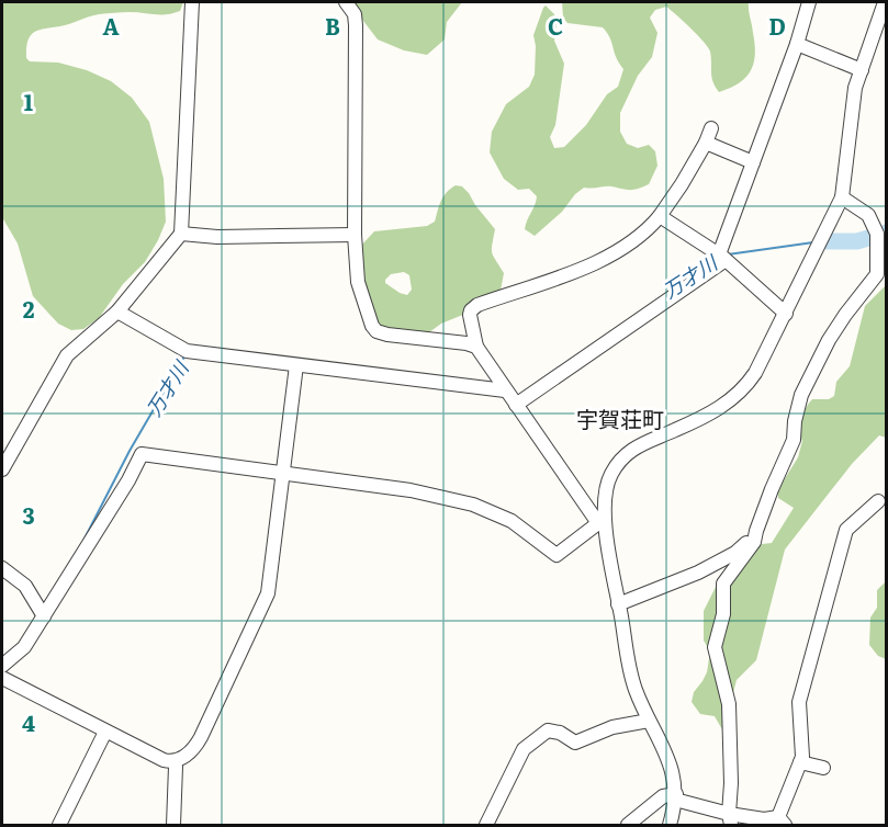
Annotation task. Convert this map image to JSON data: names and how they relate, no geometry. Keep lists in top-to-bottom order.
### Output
{
  "districts": ["宇賀荘町"],
  "water": ["万才川"],
  "grid": {
    "columns": [
      "A",
      "B",
      "C",
      "D"
    ],
    "rows": [
      "1",
      "2",
      "3",
      "4"
    ]
  }
}
